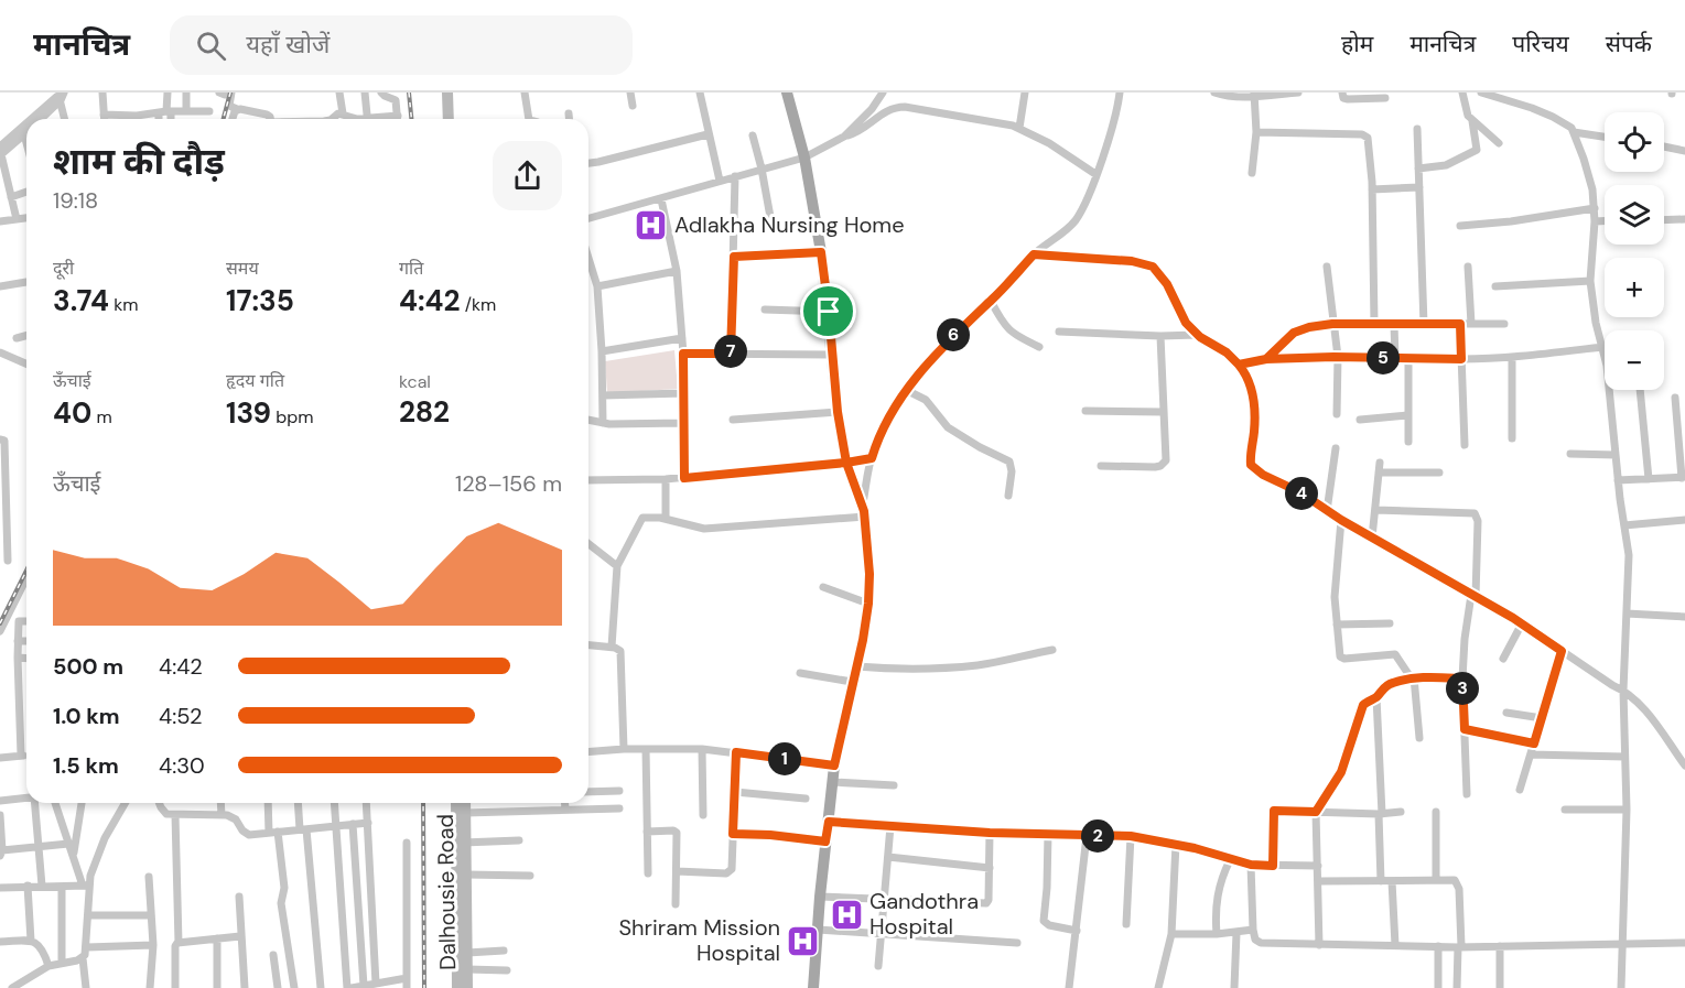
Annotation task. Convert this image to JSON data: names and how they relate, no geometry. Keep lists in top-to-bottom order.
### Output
{
  "streets": {
    "street": ["Dalhousie Road"]
  },
  "places": {
    "hospital": ["Adlakha Nursing Home", "Gandothra Hospital", "Shriram Mission Hospital"]
  },
  "page": {
    "header": "मानचित्र",
    "search": "यहाँ खोजें",
    "nav": [
      "होम",
      "मानचित्र",
      "परिचय",
      "संपर्क"
    ],
    "map_buttons": ["+", "−"],
    "heading": ["शाम की दौड़", "19:18"],
    "stats": [
      ["दूरी", "3.74 km"],
      ["समय", "17:35"],
      ["गति", "4:42 /km"],
      ["ऊँचाई", "40 m"],
      ["हृदय गति", "139 bpm"],
      ["kcal", "282"]
    ],
    "pins": [
      "6",
      "7",
      "5",
      "4",
      "3",
      "1",
      "2"
    ],
    "chart": ["ऊँचाई", "128–156 m"],
    "list": [
      {
        "name": "500 m",
        "note": "4:42"
      },
      {
        "name": "1.0 km",
        "note": "4:52"
      },
      {
        "name": "1.5 km",
        "note": "4:30"
      }
    ]
  }
}
